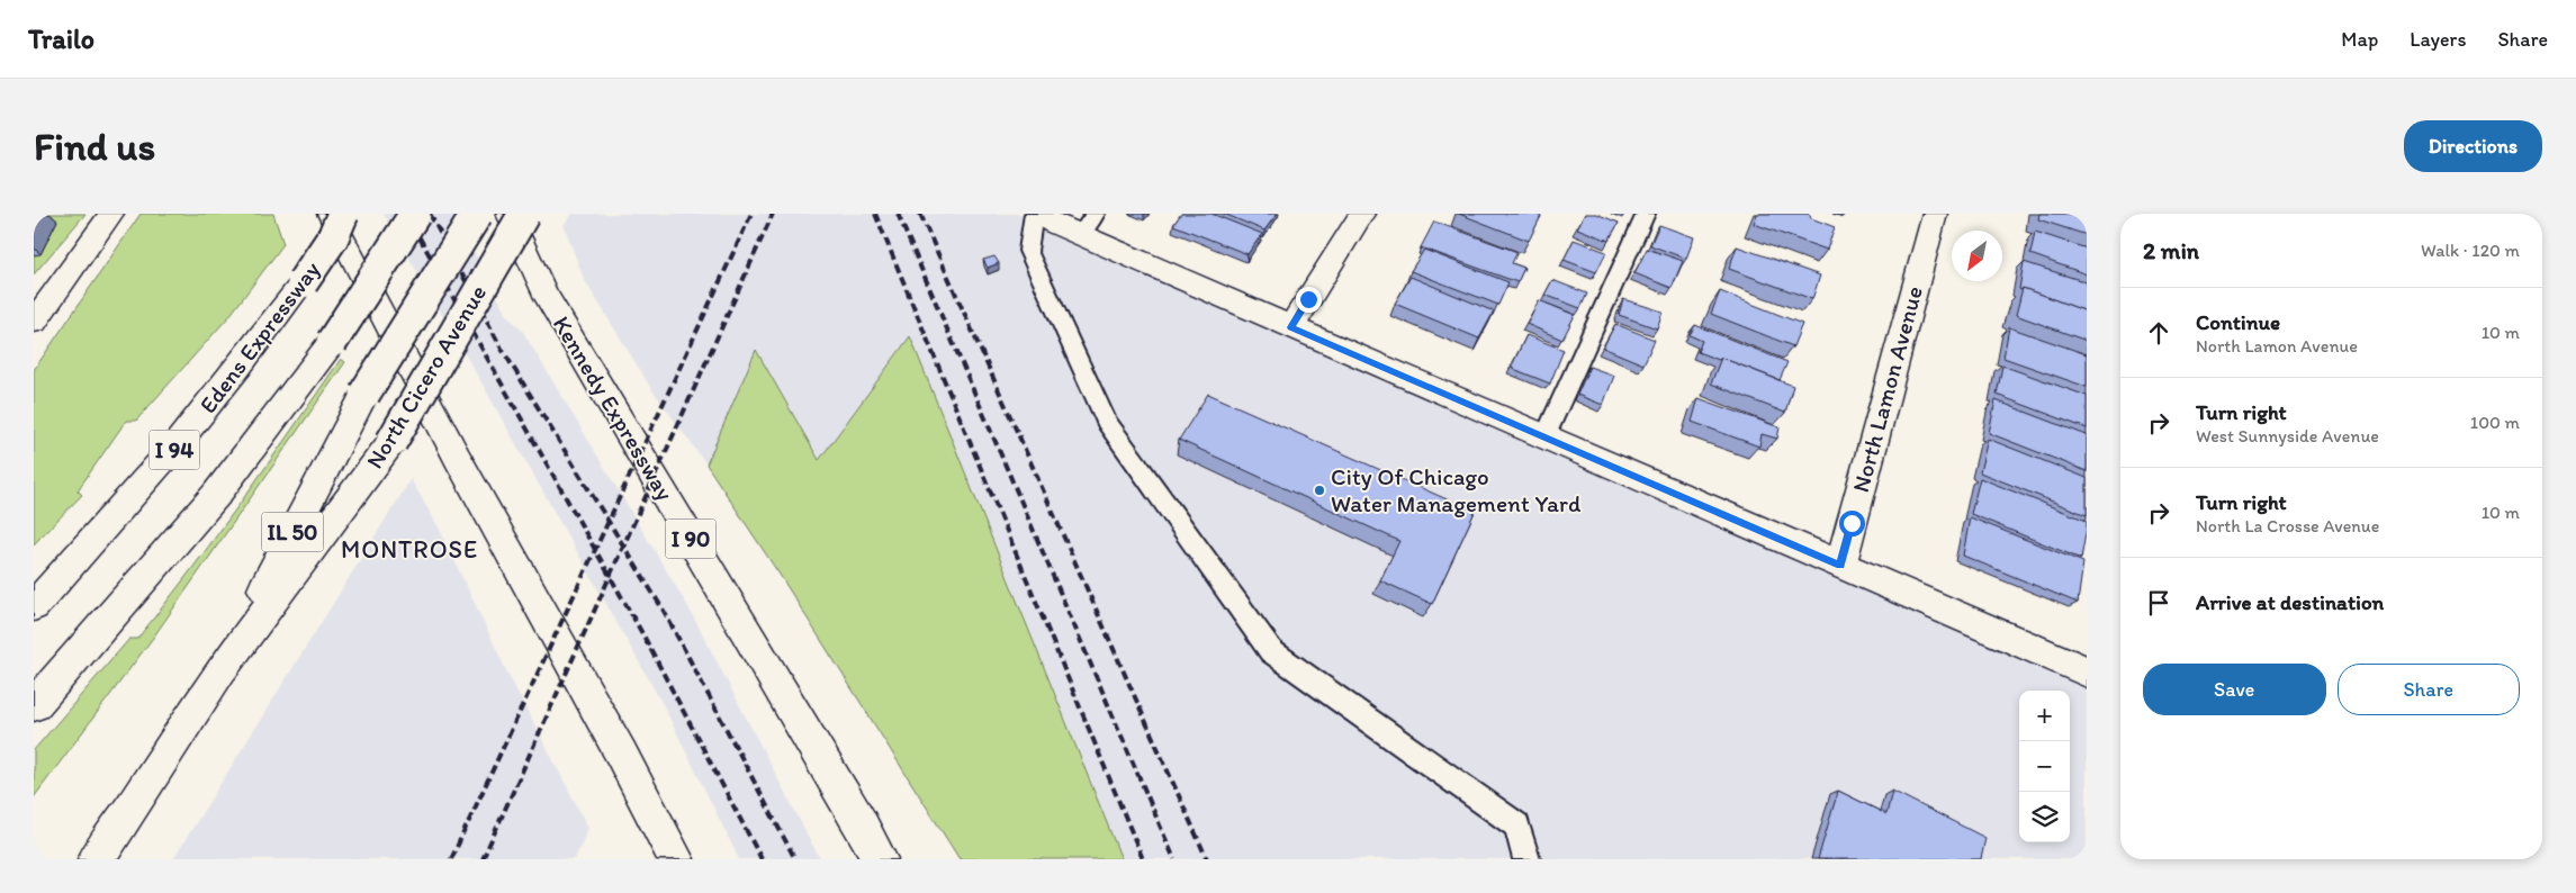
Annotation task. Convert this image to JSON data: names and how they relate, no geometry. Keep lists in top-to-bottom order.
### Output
{
  "streets": {
    "main road": [
      "Edens Expressway",
      "North Cicero Avenue",
      "North Lamon Avenue",
      "Kennedy Expressway",
      "I 94",
      "IL 50",
      "I 90"
    ]
  },
  "districts": ["MONTROSE"],
  "places": ["City Of Chicago Water Management Yard"],
  "north": "bottom left",
  "page": {
    "header": "Trailo",
    "nav": ["Map", "Layers", "Share"],
    "buttons": [
      "Directions",
      ["Save", "Share"]
    ],
    "title": "Find us",
    "heading": ["2 min", "Walk · 120 m"],
    "list": [
      ["Continue", "North Lamon Avenue", "10 m"],
      ["Turn right", "West Sunnyside Avenue", "100 m"],
      ["Turn right", "North La Crosse Avenue", "10 m"],
      "Arrive at destination"
    ],
    "map_buttons": ["+", "−"]
  }
}
